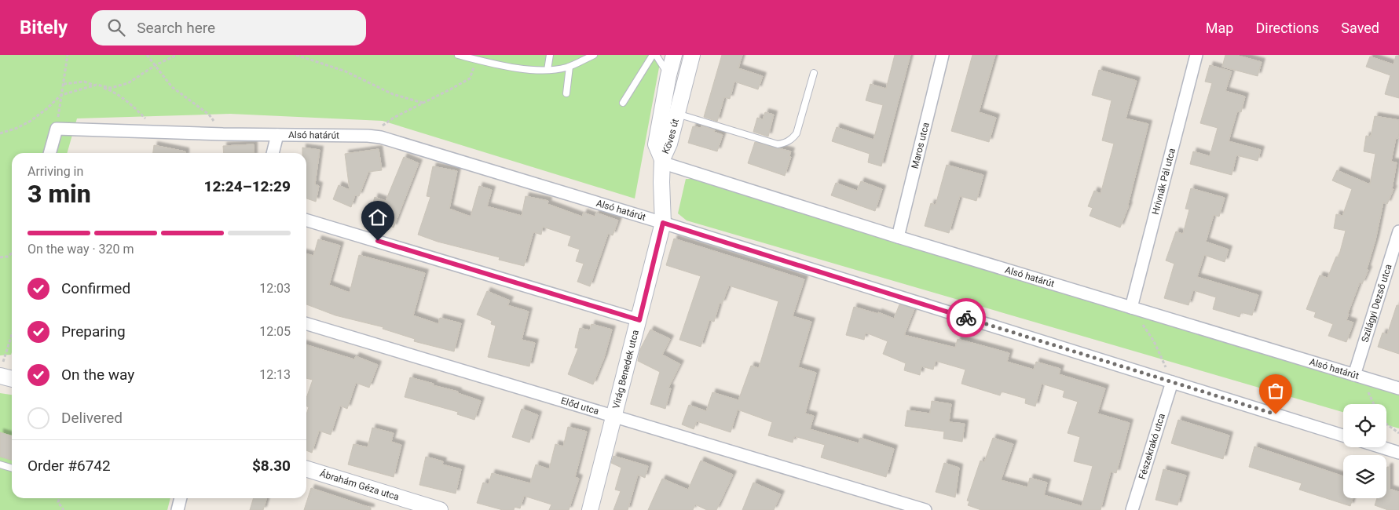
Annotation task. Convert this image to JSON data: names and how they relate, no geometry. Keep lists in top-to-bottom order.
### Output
{
  "streets": {
    "street": [
      "Alsó határút",
      "Köves út",
      "Maros utca",
      "Hrivnák Pál utca",
      "Szilágyi Dezső utca",
      "Virág Benedek utca",
      "Előd utca",
      "Fészekrakó utca",
      "Ábrahám Géza utca"
    ]
  },
  "crossings": [
    ["Alsó határút", "Köves út"],
    ["Alsó határút", "Maros utca"],
    ["Alsó határút", "Hrivnák Pál utca"],
    ["Alsó határút", "Szilágyi Dezső utca"],
    ["Alsó határút", "Virág Benedek utca"],
    ["Alsó határút", "Fészekrakó utca"],
    ["Köves út", "Virág Benedek utca"],
    ["Virág Benedek utca", "Előd utca"]
  ],
  "page": {
    "header": "Bitely",
    "search": "Search here",
    "nav": ["Map", "Directions", "Saved"],
    "heading": ["3 min", "Arriving in", "12:24–12:29"],
    "panel": ["Order #6742", "$8.30"],
    "bar": "On the way · 320 m",
    "list": [
      ["Confirmed", "12:03"],
      ["Preparing", "12:05"],
      ["On the way", "12:13"],
      "Delivered"
    ]
  }
}
